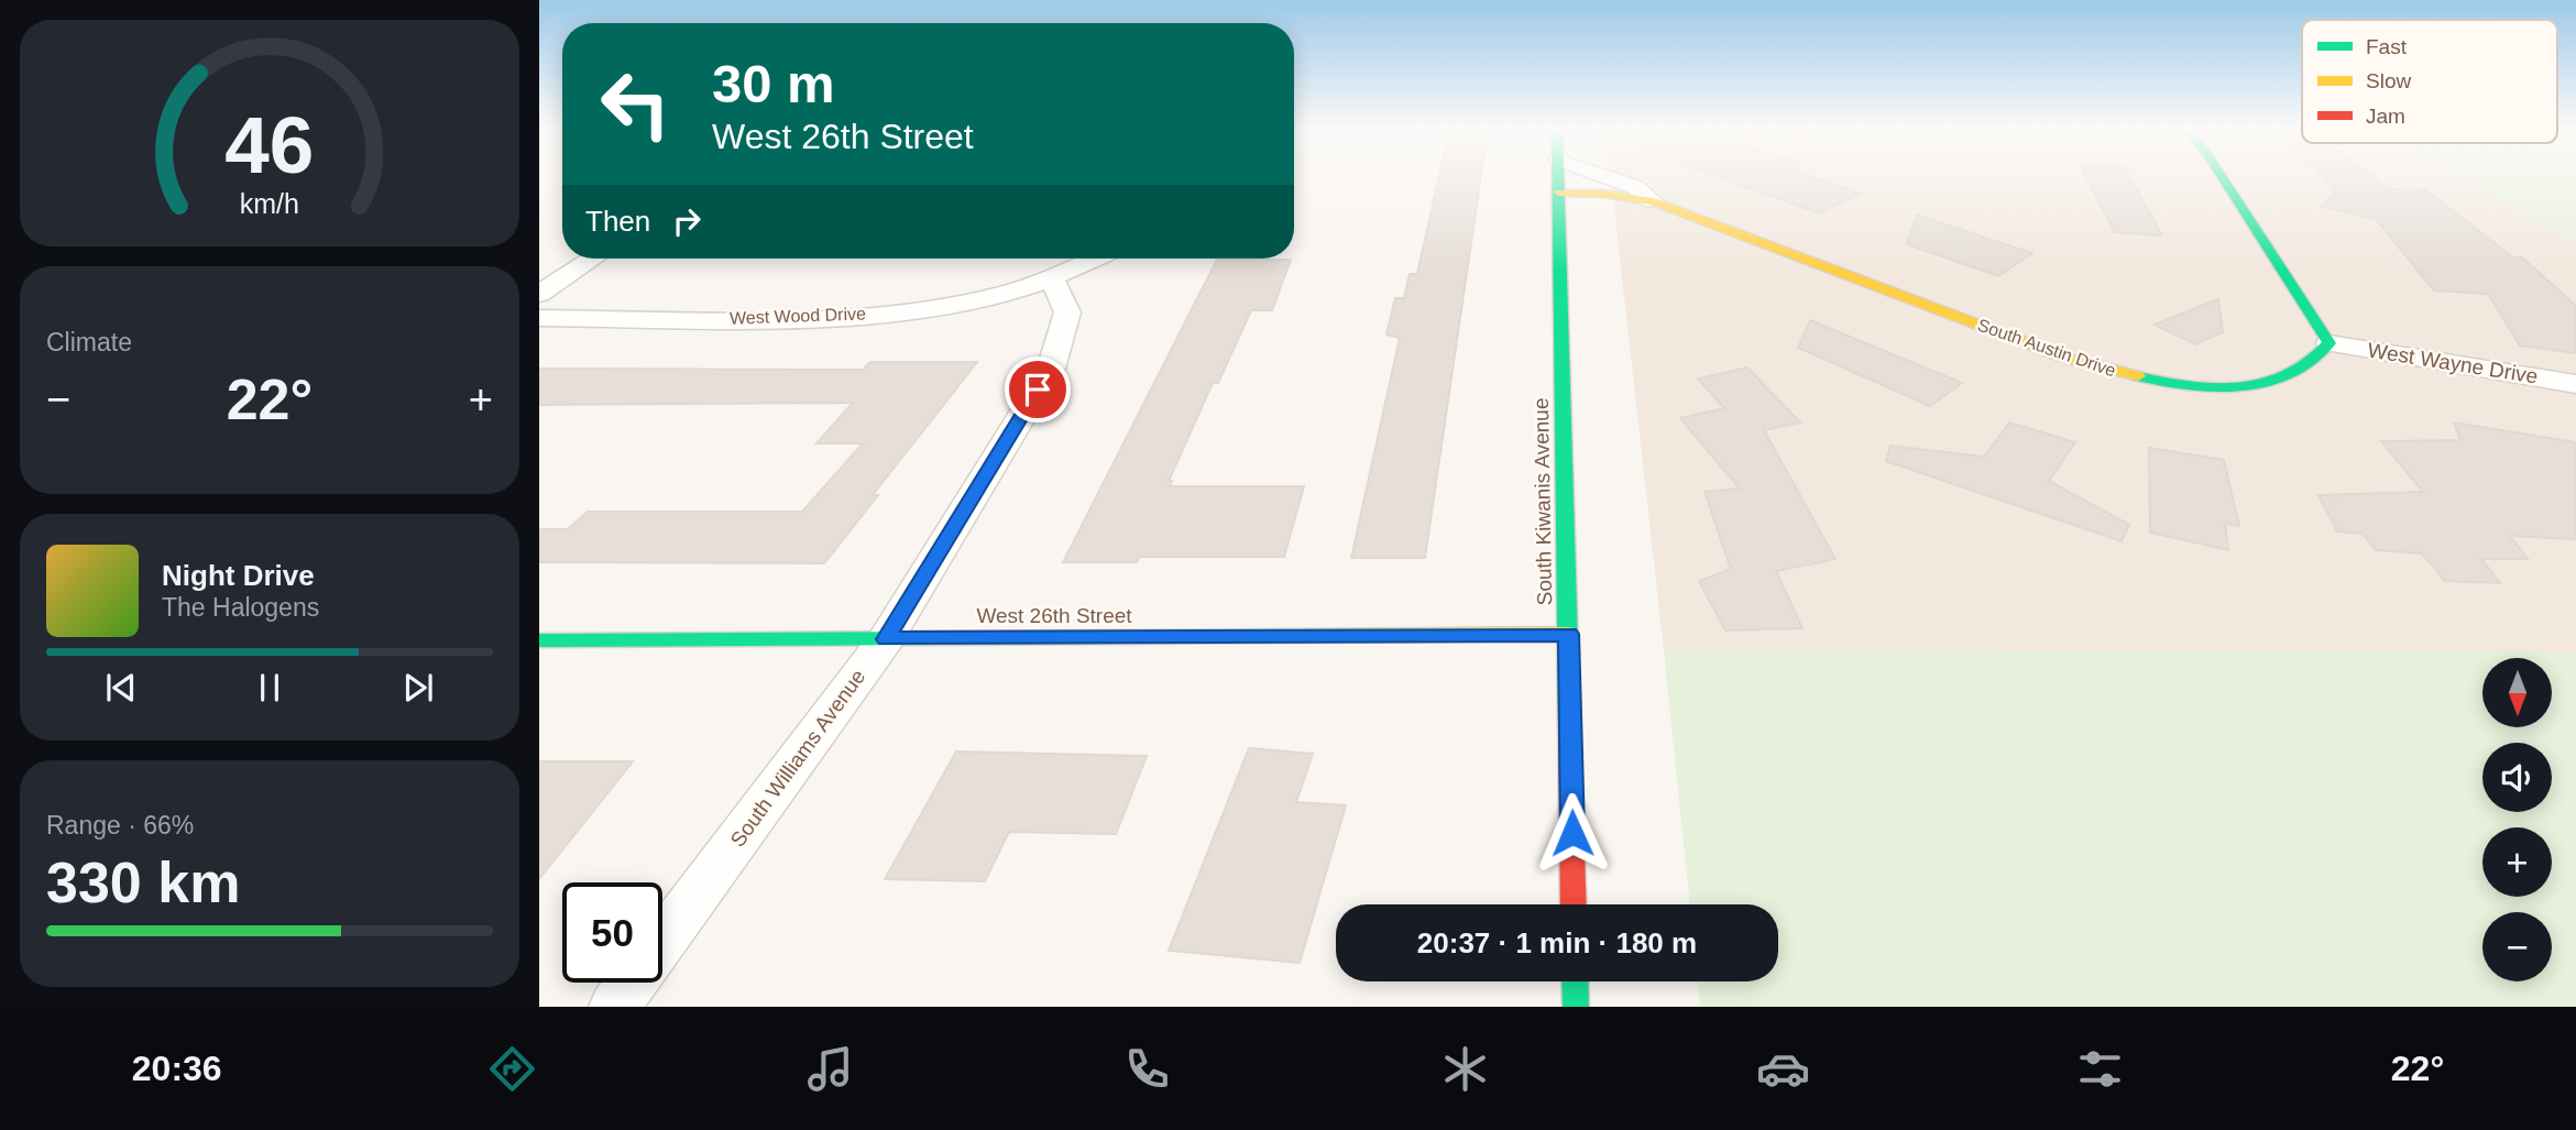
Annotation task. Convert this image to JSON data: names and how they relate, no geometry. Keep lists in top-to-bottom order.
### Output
{
  "streets": {
    "main road": ["South Austin Drive", "South Kiwanis Avenue", "West 26th Street"],
    "street": ["West Wood Drive", "West Wayne Drive", "South Williams Avenue"]
  },
  "crossings": [
    ["West Wood Drive", "South Williams Avenue"],
    ["South Austin Drive", "West Wayne Drive"],
    ["South Austin Drive", "South Kiwanis Avenue"],
    ["South Kiwanis Avenue", "West 26th Street"],
    ["West 26th Street", "South Williams Avenue"]
  ],
  "legend": ["Fast", "Slow", "Jam"],
  "north": "bottom",
  "page": {
    "turn": ["30 m", "West 26th Street"],
    "then": "Then",
    "tile": [
      "Climate",
      ["Range · 66%", "330 km"]
    ],
    "heat": ["−", "22°", "+"],
    "song": ["Night Drive", "The Halogens"],
    "map_buttons": ["+", "−"],
    "limit": "50",
    "trip": "20:37 · 1 min · 180 m",
    "tabs": ["20:36", "22°"],
    "gauge": ["46", "km/h"]
  }
}
